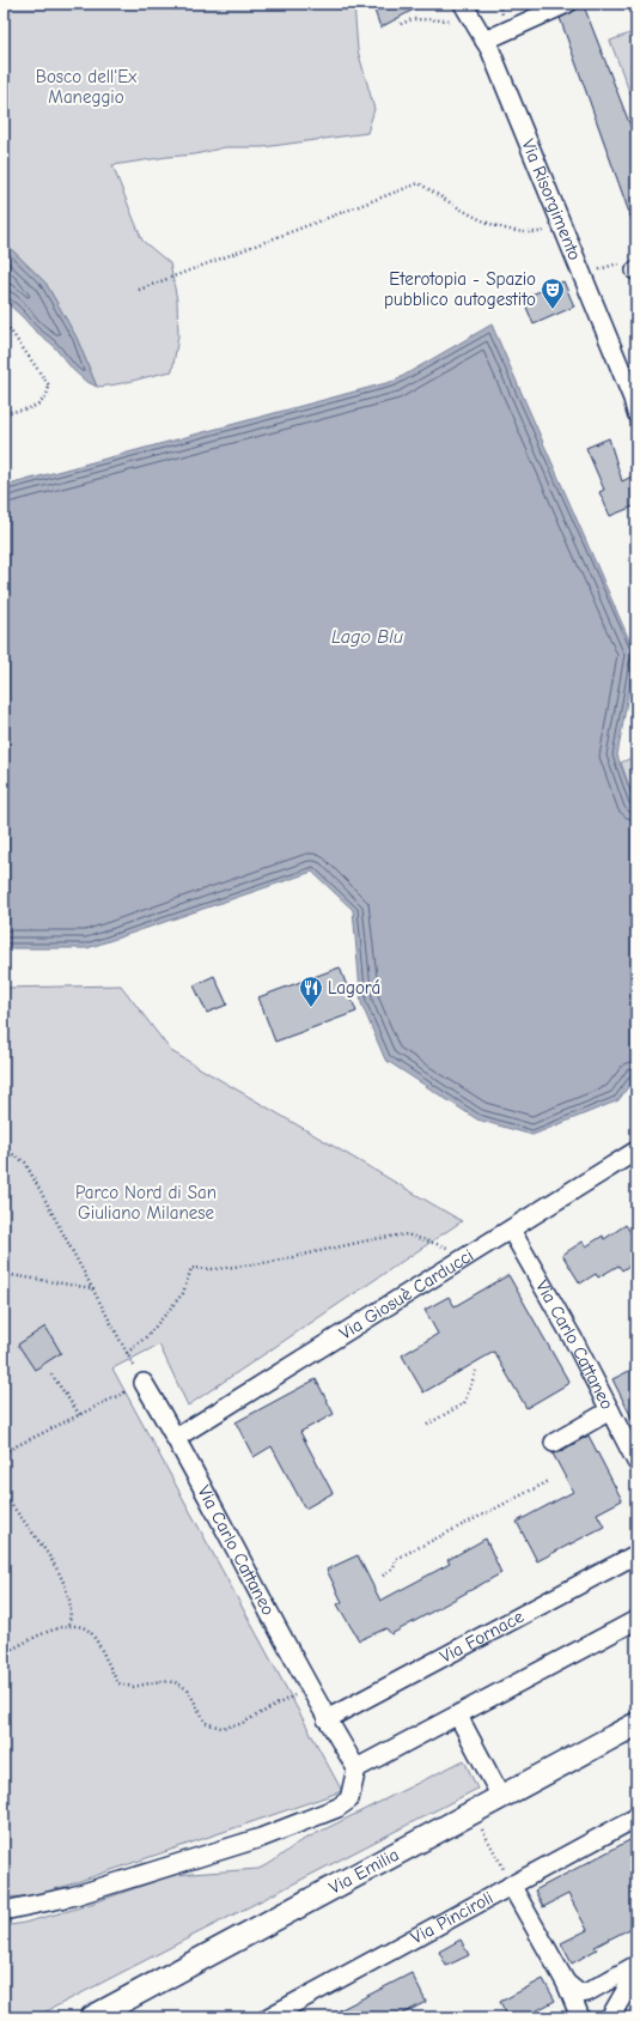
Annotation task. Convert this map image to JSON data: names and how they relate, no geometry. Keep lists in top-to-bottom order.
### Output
{
  "streets": {
    "main road": ["Via Emilia"],
    "street": [
      "Via Risorgimento",
      "Via Giosuè Carducci",
      "Via Carlo Cattaneo",
      "Via Fornace",
      "Via Pinciroli"
    ]
  },
  "crossings": [
    ["Via Giosuè Carducci", "Via Carlo Cattaneo"],
    ["Via Carlo Cattaneo", "Via Fornace"]
  ],
  "water": ["Lago Blu"],
  "parks": ["Bosco dell'Ex Maneggio", "Parco Nord di San Giuliano Milanese"],
  "places": {
    "theatre": ["Eterotopia - Spazio pubblico autogestito"],
    "restaurant": ["Lagorá"]
  }
}
